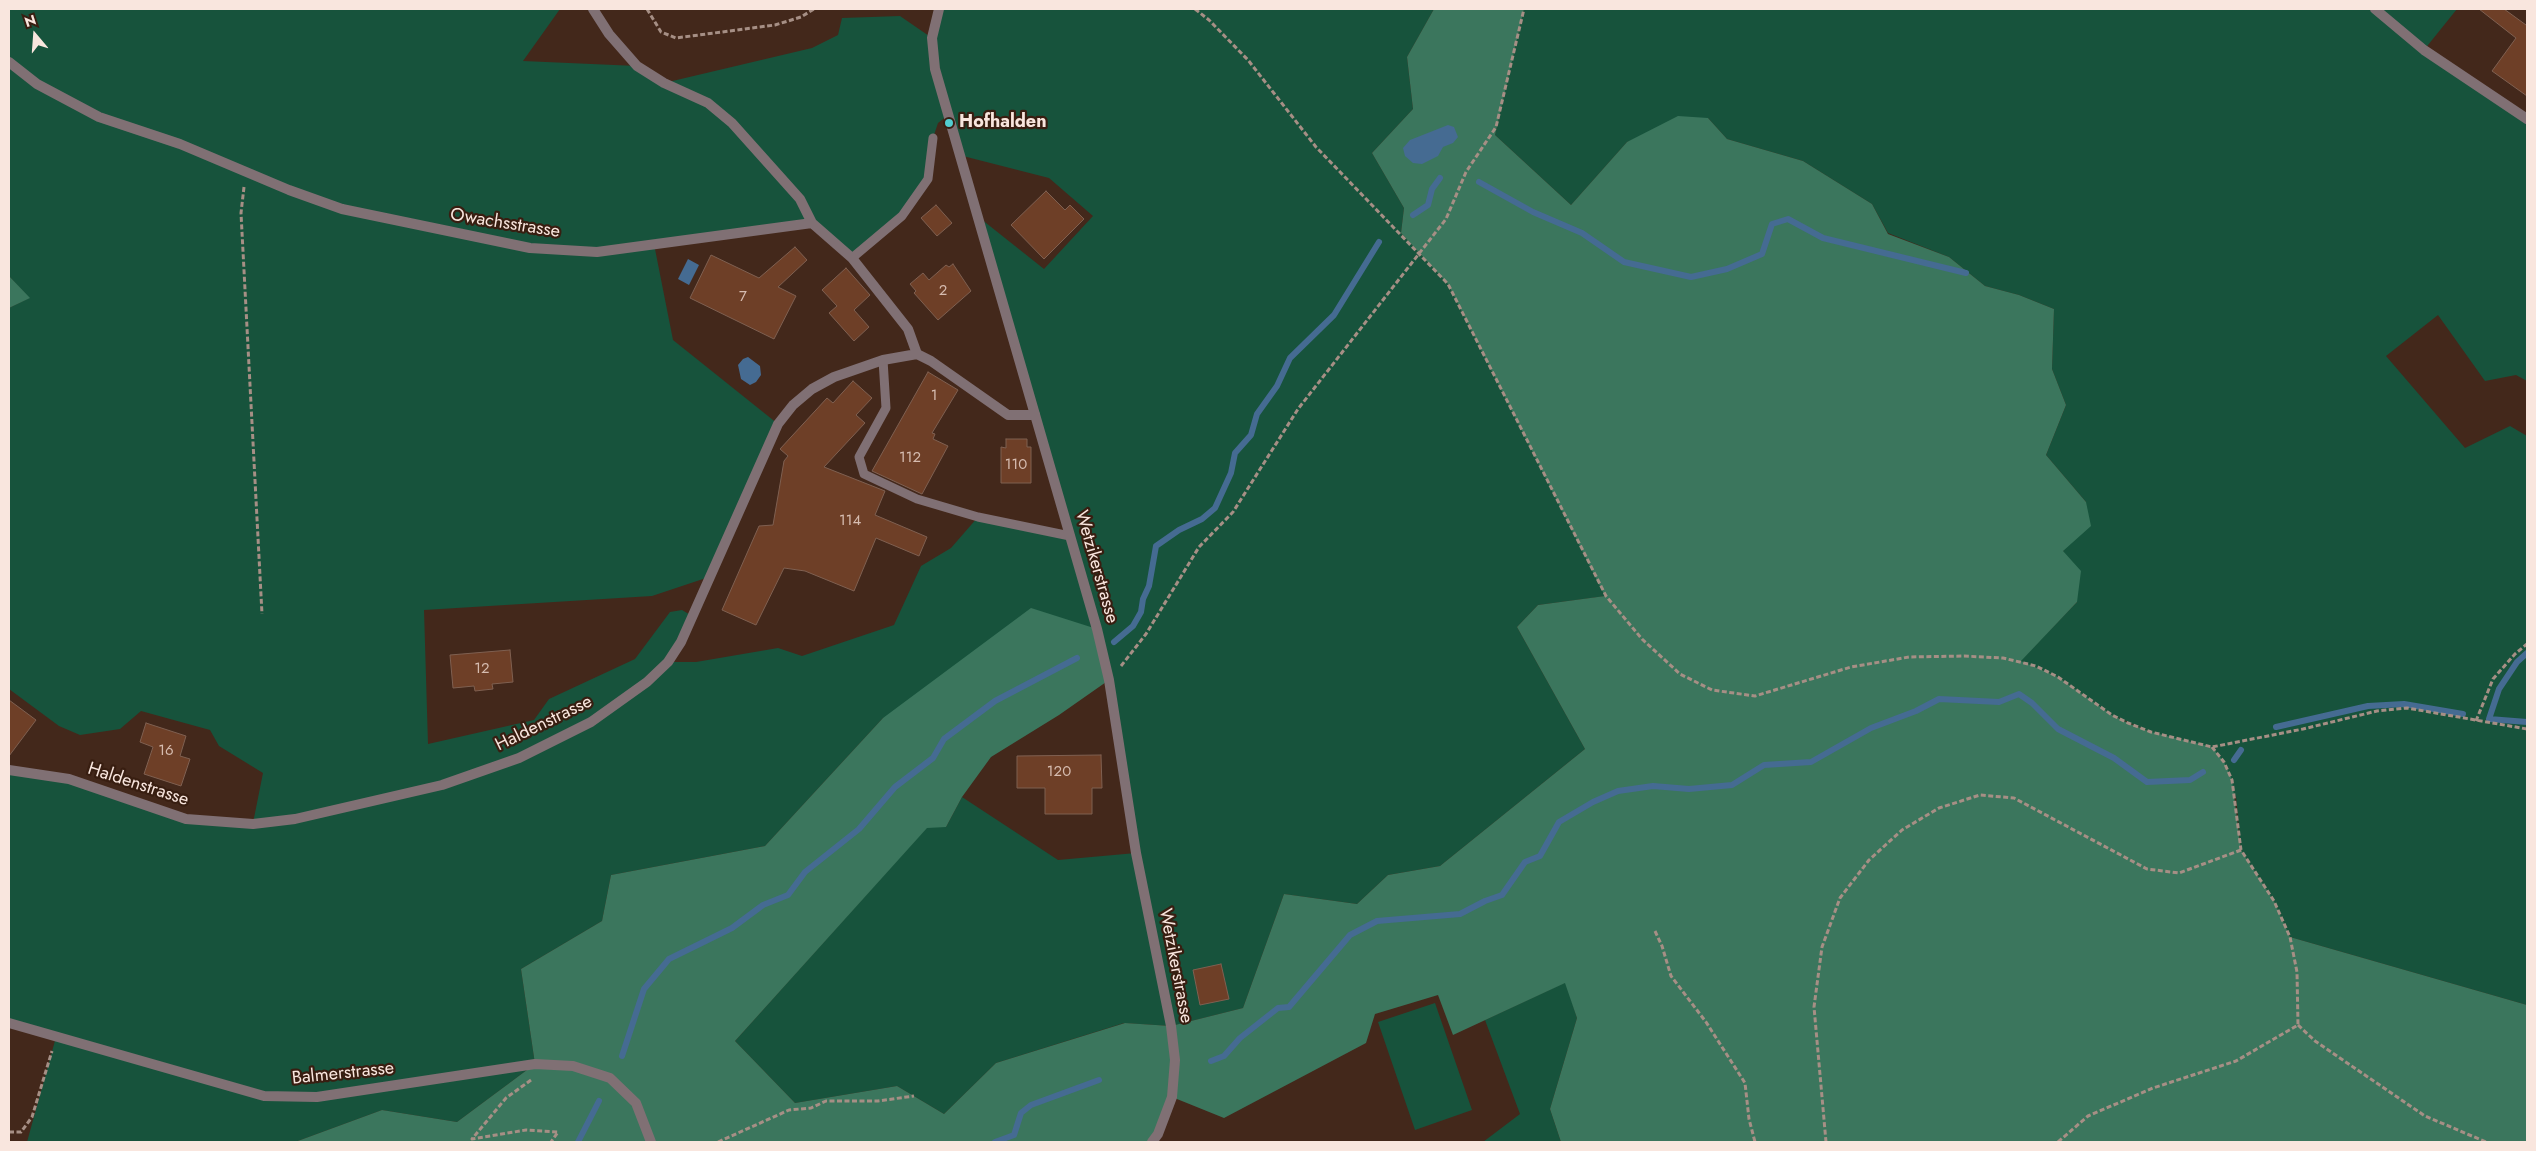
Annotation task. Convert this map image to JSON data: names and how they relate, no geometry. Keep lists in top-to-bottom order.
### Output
{
  "streets": {
    "street": [
      "Owachsstrasse",
      "Wetzikerstrasse",
      "Haldenstrasse",
      "Balmerstrasse"
    ]
  },
  "places": ["Hofhalden"],
  "house_numbers": [
    "2",
    "7",
    "1",
    "112",
    "110",
    "114",
    "12",
    "16",
    "120"
  ],
  "north": "top"
}
